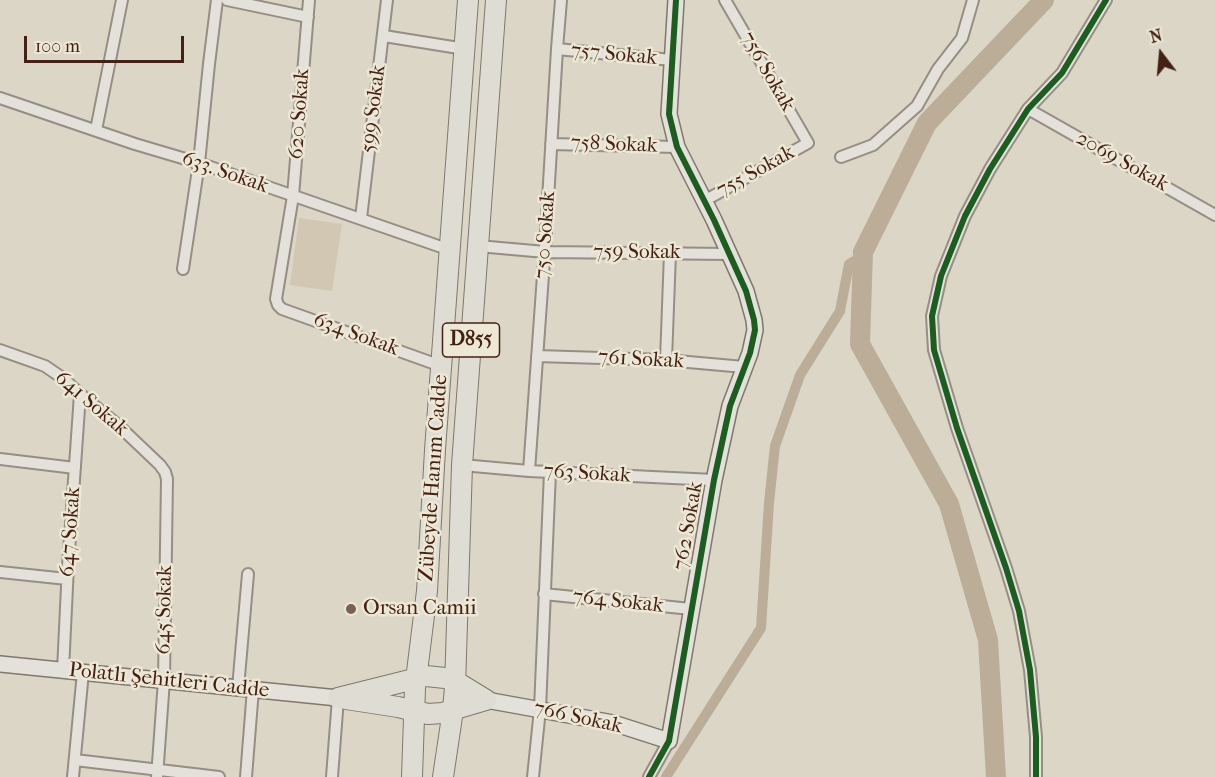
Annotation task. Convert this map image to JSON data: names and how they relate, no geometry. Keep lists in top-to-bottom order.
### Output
{
  "streets": {
    "highway": ["D855", "Zübeyde Hanım Cadde"],
    "street": [
      "757 Sokak",
      "756 Sokak",
      "599 Sokak",
      "620 Sokak",
      "758 Sokak",
      "2069 Sokak",
      "755 Sokak",
      "633. Sokak",
      "750 Sokak",
      "759 Sokak",
      "634 Sokak",
      "761 Sokak",
      "641 Sokak",
      "763 Sokak",
      "762 Sokak",
      "647 Sokak",
      "764 Sokak",
      "645 Sokak",
      "Polatlı Şehitleri Cadde",
      "766 Sokak"
    ]
  },
  "crossings": [
    ["757 Sokak", "750 Sokak"],
    ["756 Sokak", "755 Sokak"],
    ["599 Sokak", "633. Sokak"],
    ["620 Sokak", "633. Sokak"],
    ["620 Sokak", "634 Sokak"],
    ["758 Sokak", "750 Sokak"],
    ["633. Sokak", "Zübeyde Hanım Cadde"],
    ["750 Sokak", "759 Sokak"],
    ["750 Sokak", "761 Sokak"],
    ["750 Sokak", "763 Sokak"],
    ["759 Sokak", "Zübeyde Hanım Cadde"],
    ["759 Sokak", "762 Sokak"],
    ["634 Sokak", "Zübeyde Hanım Cadde"],
    ["761 Sokak", "762 Sokak"],
    ["641 Sokak", "647 Sokak"],
    ["641 Sokak", "645 Sokak"],
    ["763 Sokak", "Zübeyde Hanım Cadde"],
    ["763 Sokak", "762 Sokak"],
    ["762 Sokak", "764 Sokak"],
    ["762 Sokak", "766 Sokak"],
    ["647 Sokak", "Polatlı Şehitleri Cadde"],
    ["645 Sokak", "Polatlı Şehitleri Cadde"]
  ],
  "places": ["Orsan Camii"],
  "scale_bar": "100 m",
  "north": "top"
}
